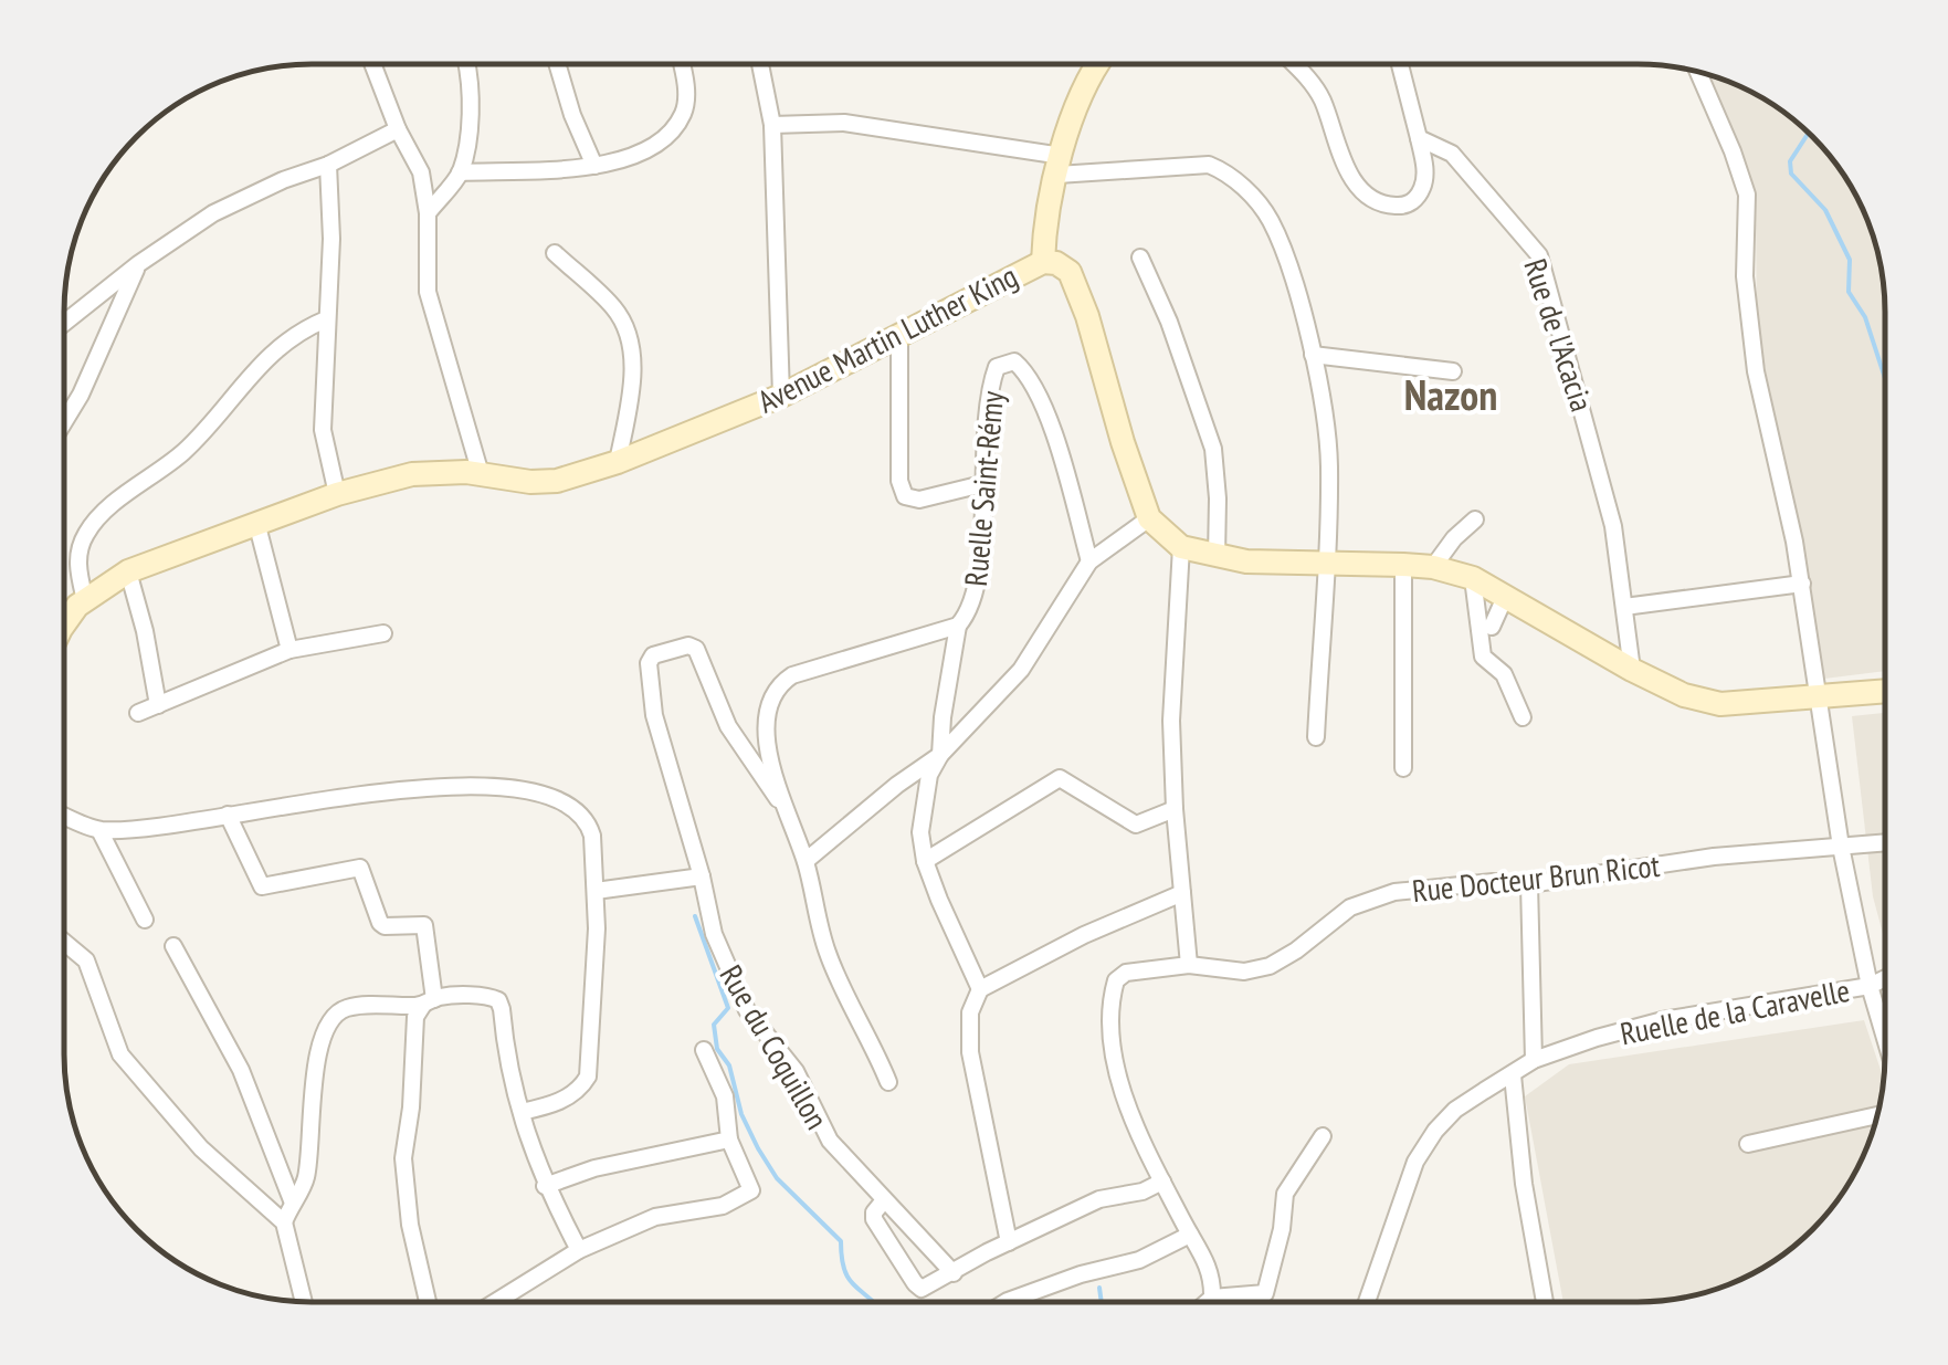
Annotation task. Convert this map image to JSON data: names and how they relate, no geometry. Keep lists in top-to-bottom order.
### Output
{
  "streets": {
    "main road": ["Avenue Martin Luther King"],
    "street": [
      "Rue de l'Acacia",
      "Ruelle Saint-Rémy",
      "Rue Docteur Brun Ricot",
      "Ruelle de la Caravelle",
      "Rue du Coquillon"
    ]
  },
  "crossings": [
    ["Ruelle Saint-Rémy", "Rue du Coquillon"]
  ],
  "districts": ["Nazon"]
}
